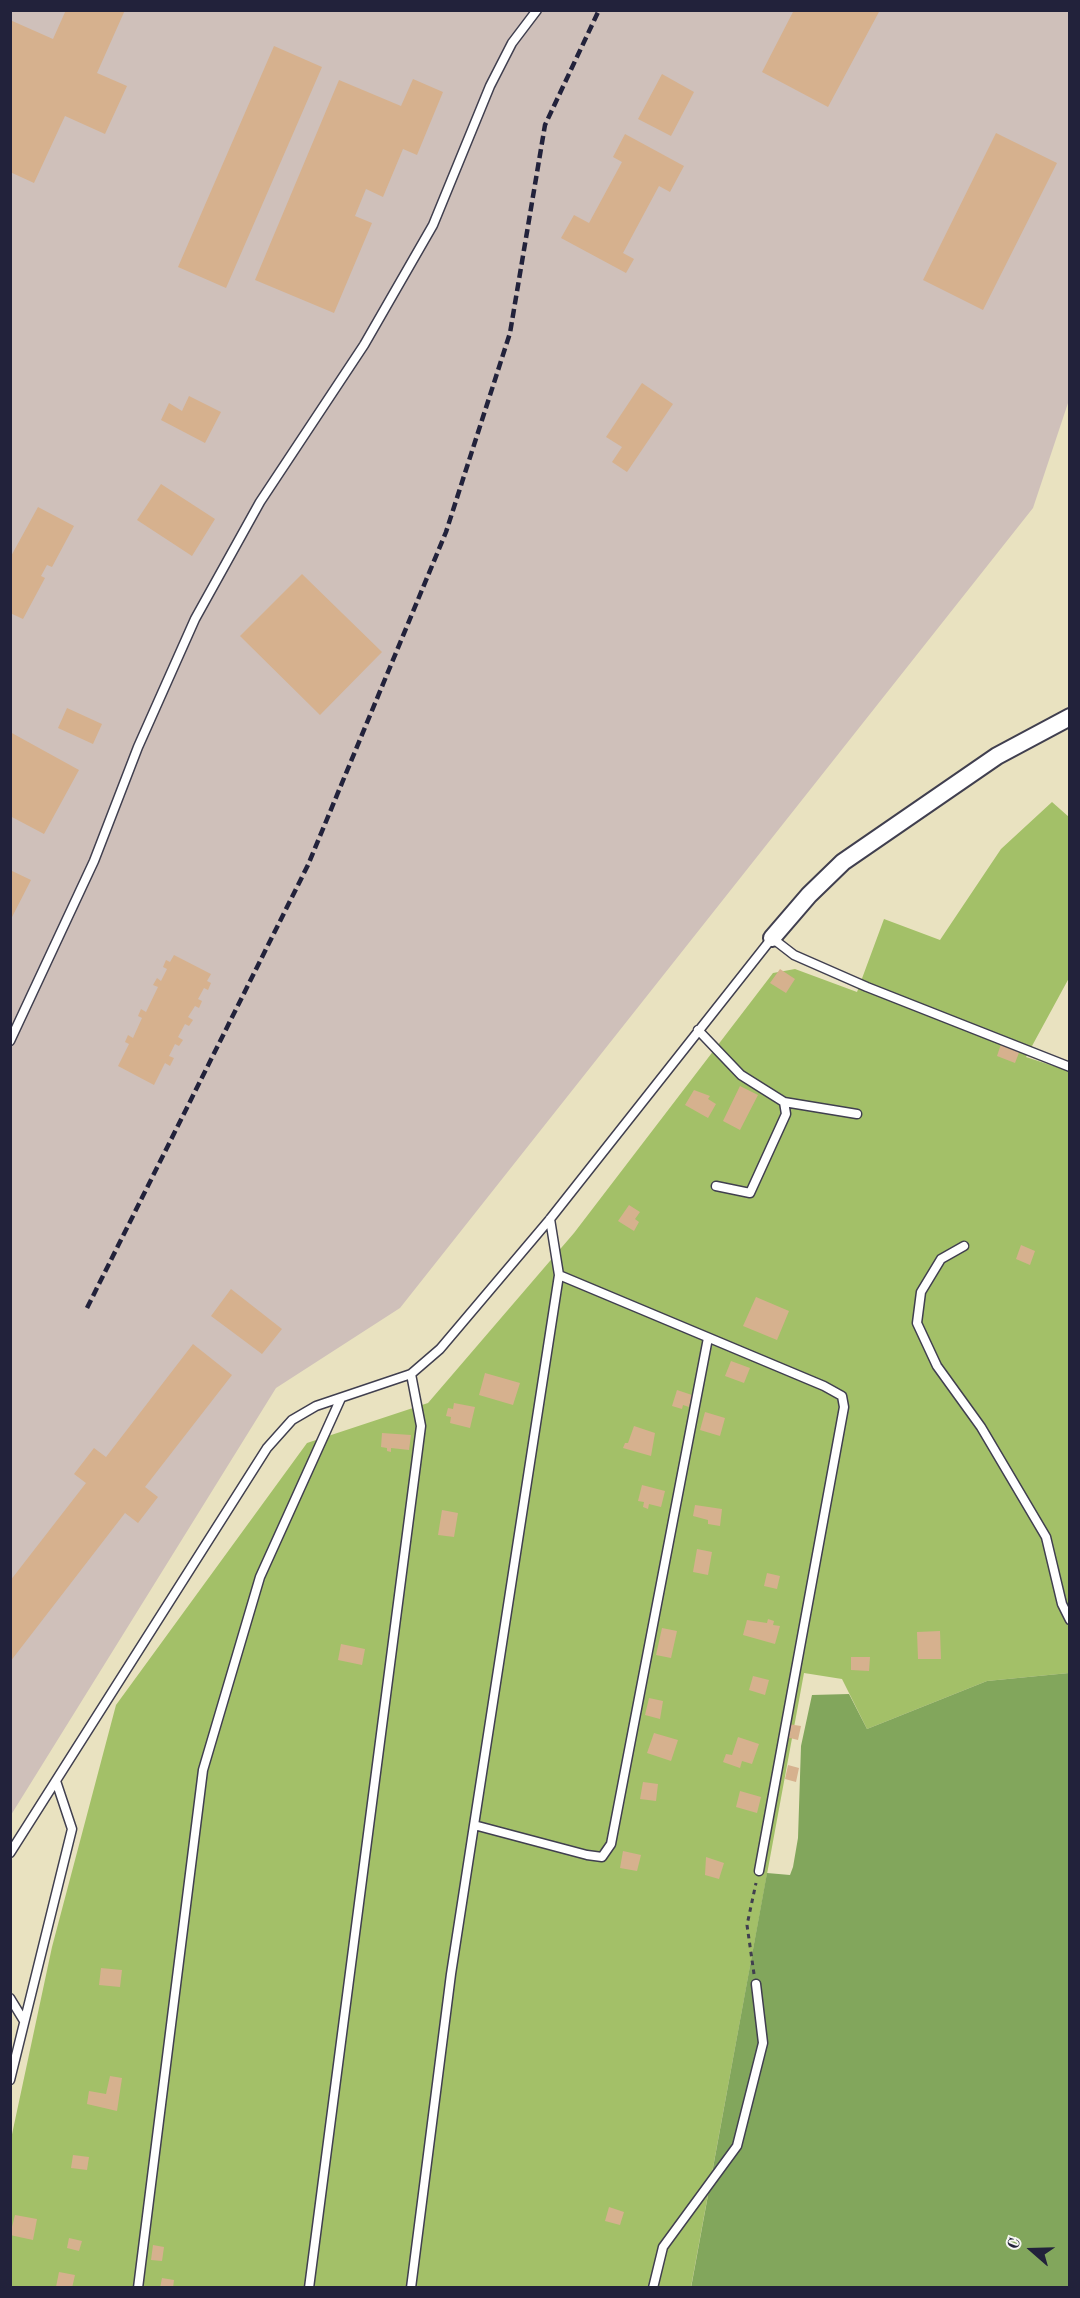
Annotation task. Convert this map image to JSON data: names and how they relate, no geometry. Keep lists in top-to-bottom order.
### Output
{
  "north": "left"
}
